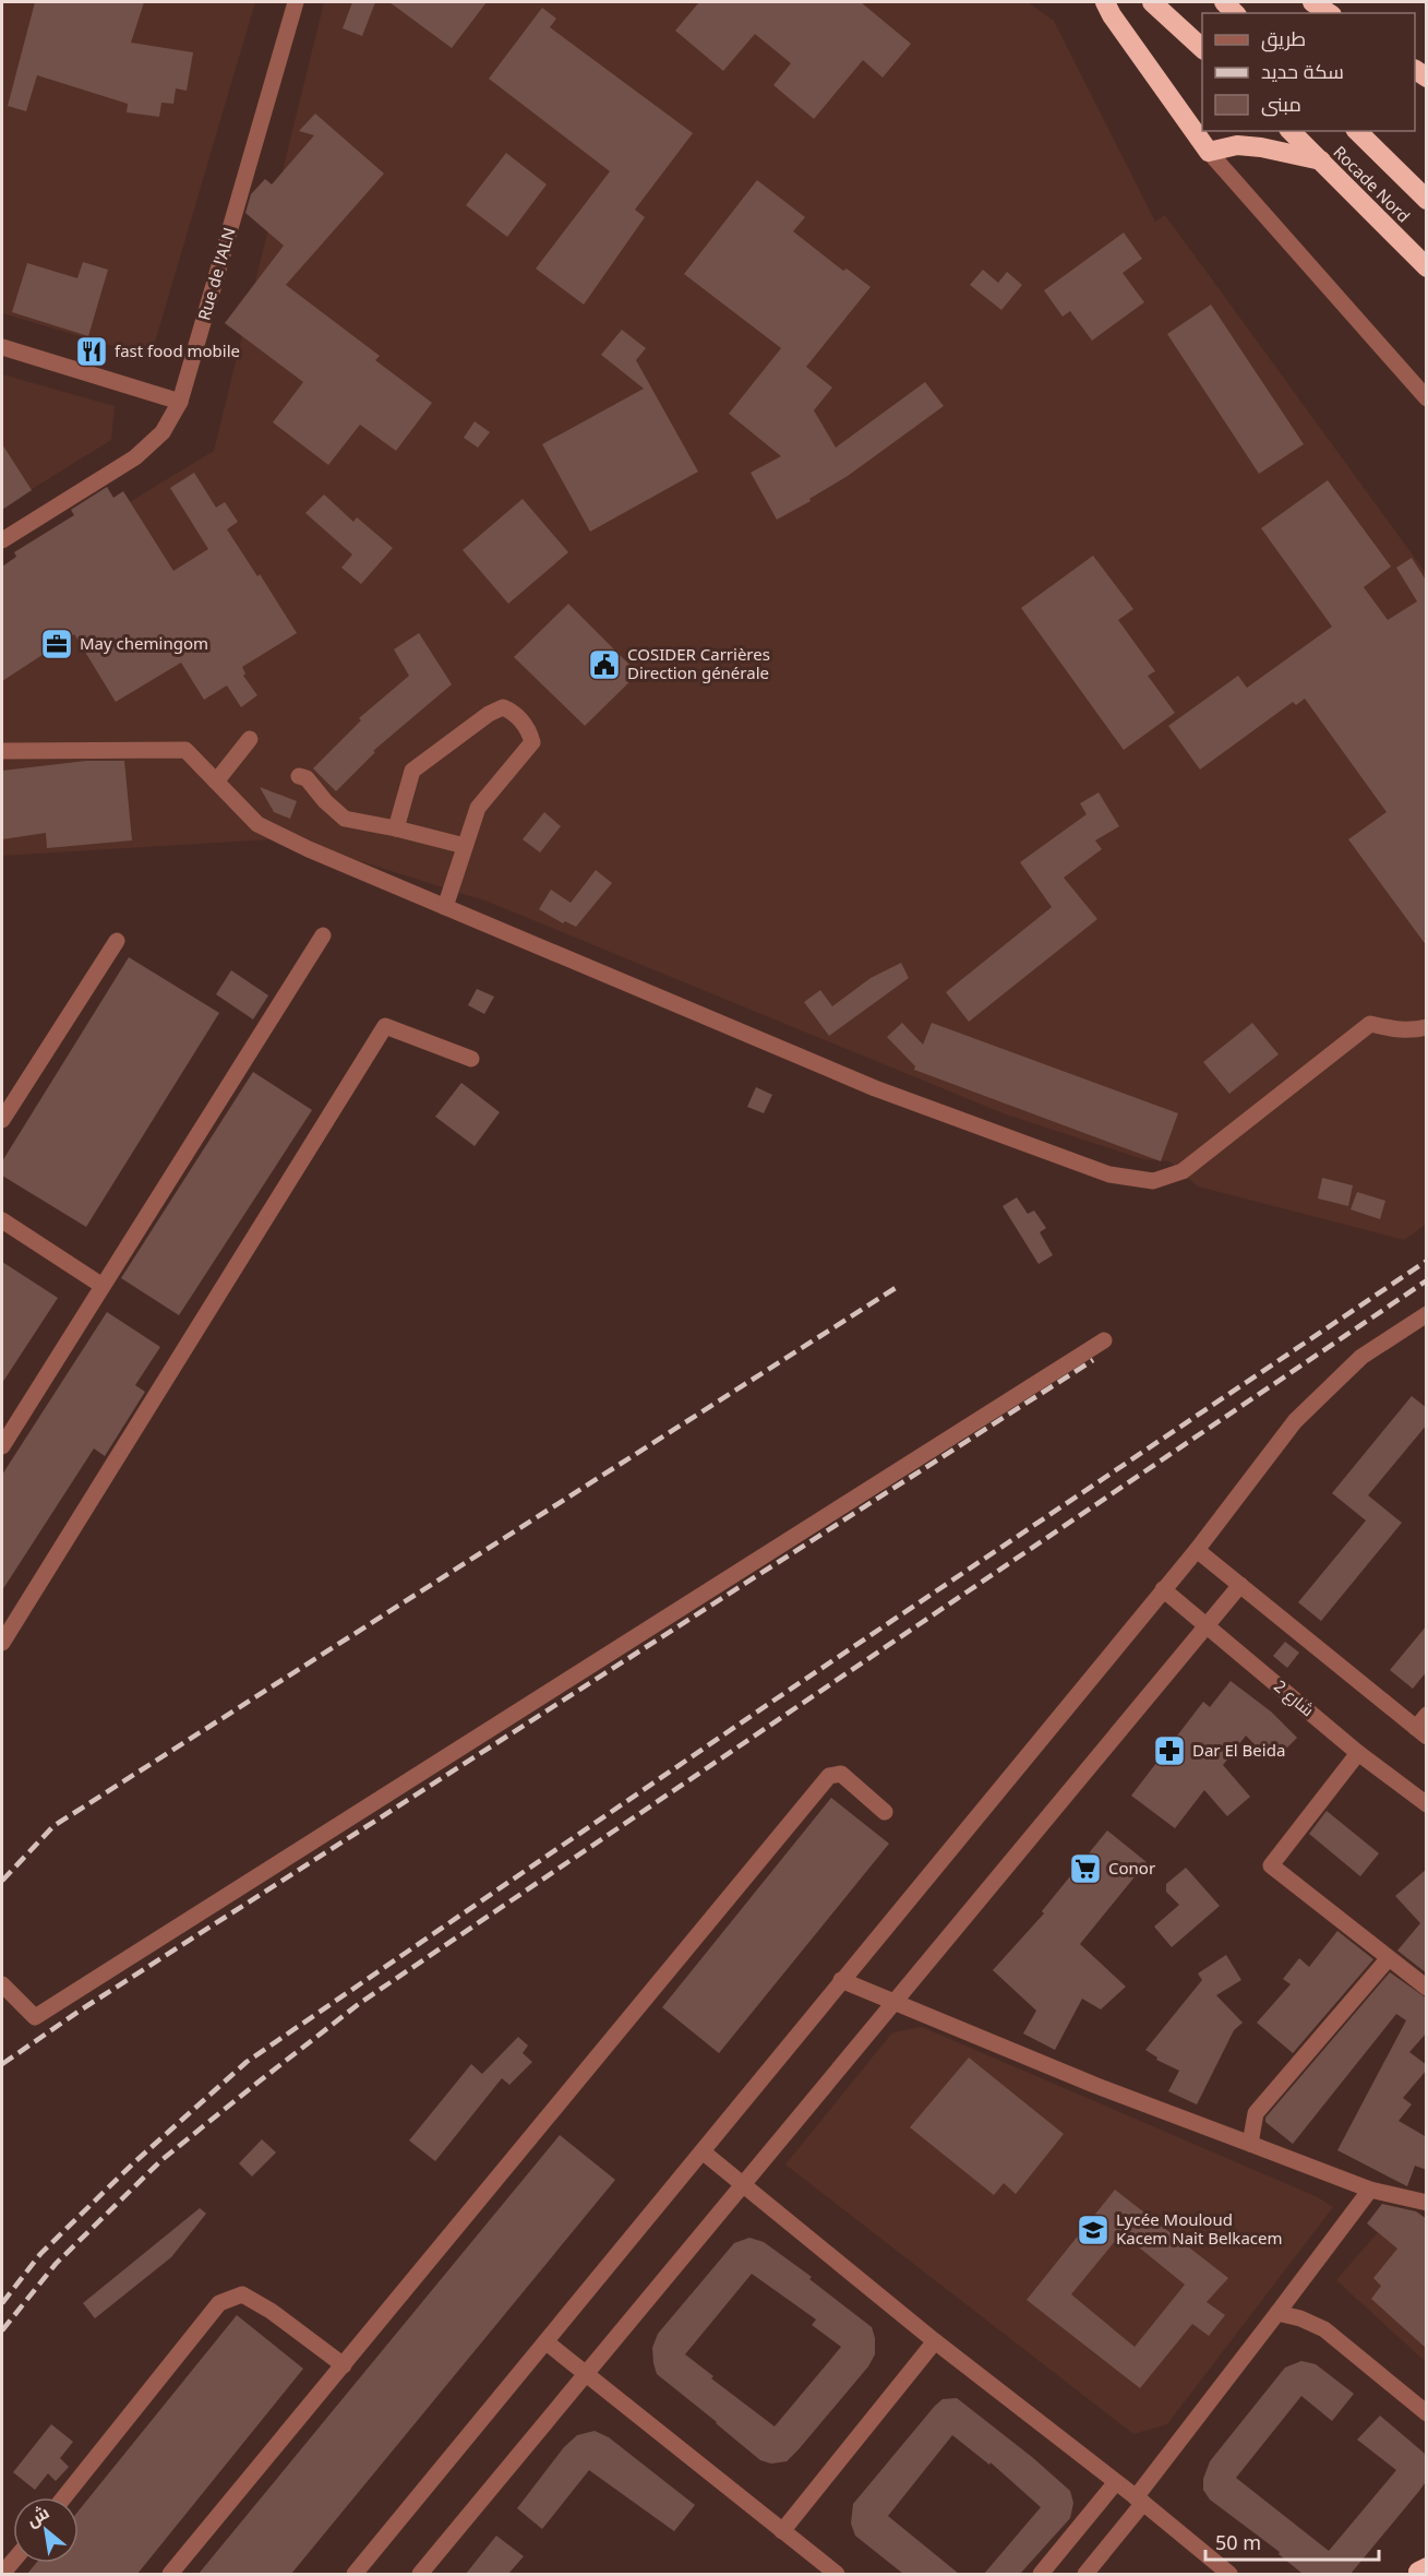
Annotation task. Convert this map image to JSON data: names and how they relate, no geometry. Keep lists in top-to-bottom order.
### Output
{
  "streets": {
    "highway": ["Rocade Nord"],
    "street": ["Rue de l'ALN", "شارع 2"]
  },
  "places": {
    "restaurant": ["fast food mobile"],
    "office": ["May chemingom"],
    "public building": ["COSIDER Carrières Direction générale"],
    "pharmacy": ["Dar El Beida"],
    "supermarket": ["Conor"],
    "school or university": ["Lycée Mouloud Kacem Nait Belkacem"]
  },
  "legend": ["طريق", "سكة حديد", "مبنى"],
  "scale_bar": "50 m",
  "north": "top left"
}
